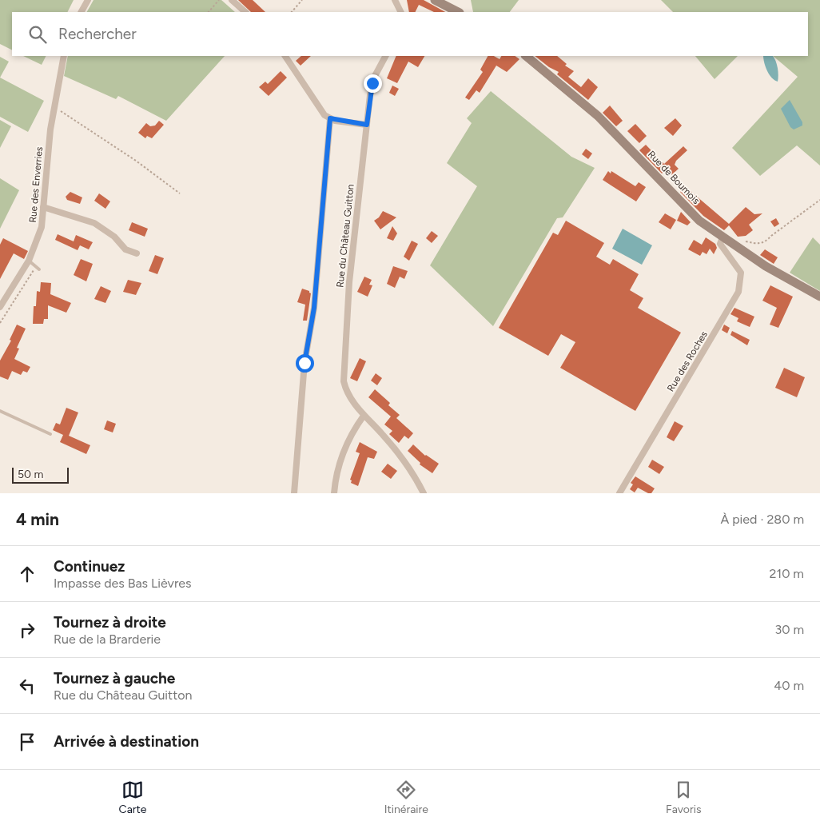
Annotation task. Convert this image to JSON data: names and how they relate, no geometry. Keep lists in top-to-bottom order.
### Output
{
  "streets": {
    "street": [
      "Rue de Boumois",
      "Rue des Enverries",
      "Rue du Château Guitton",
      "Rue des Roches"
    ]
  },
  "crossings": [
    ["Rue de Boumois", "Rue des Roches"]
  ],
  "scale_bar": "50 m",
  "page": {
    "search": "Rechercher",
    "scale": "50 m",
    "heading": ["4 min", "À pied · 280 m"],
    "list": [
      ["Continuez", "Impasse des Bas Lièvres", "210 m"],
      ["Tournez à droite", "Rue de la Brarderie", "30 m"],
      ["Tournez à gauche", "Rue du Château Guitton", "40 m"],
      "Arrivée à destination"
    ],
    "nav": ["Carte", "Itinéraire", "Favoris"]
  }
}
